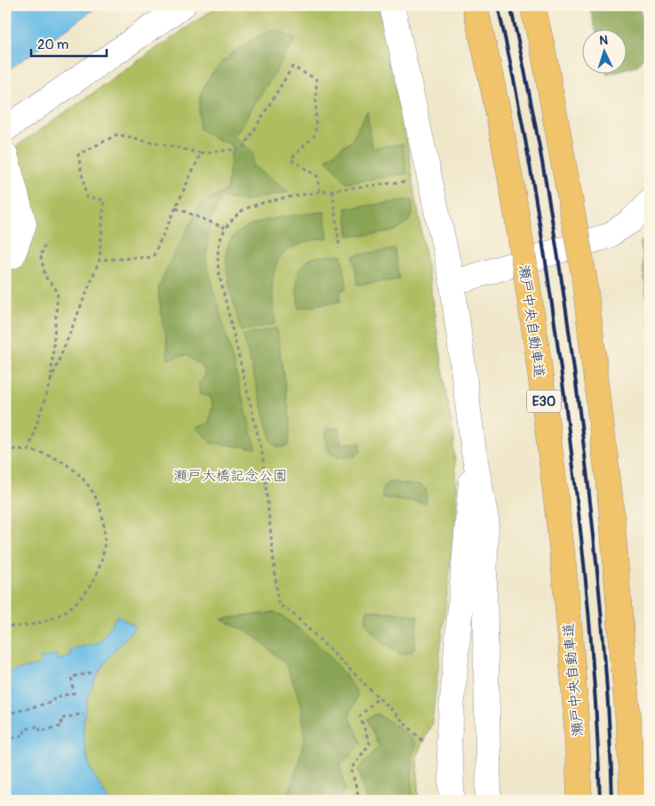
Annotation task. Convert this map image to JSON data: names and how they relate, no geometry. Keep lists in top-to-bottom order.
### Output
{
  "streets": {
    "highway": ["瀬戸中央自動車道", "E30"]
  },
  "parks": ["瀬戸大橋記念公園"],
  "scale_bar": "20 m",
  "north": "top"
}
